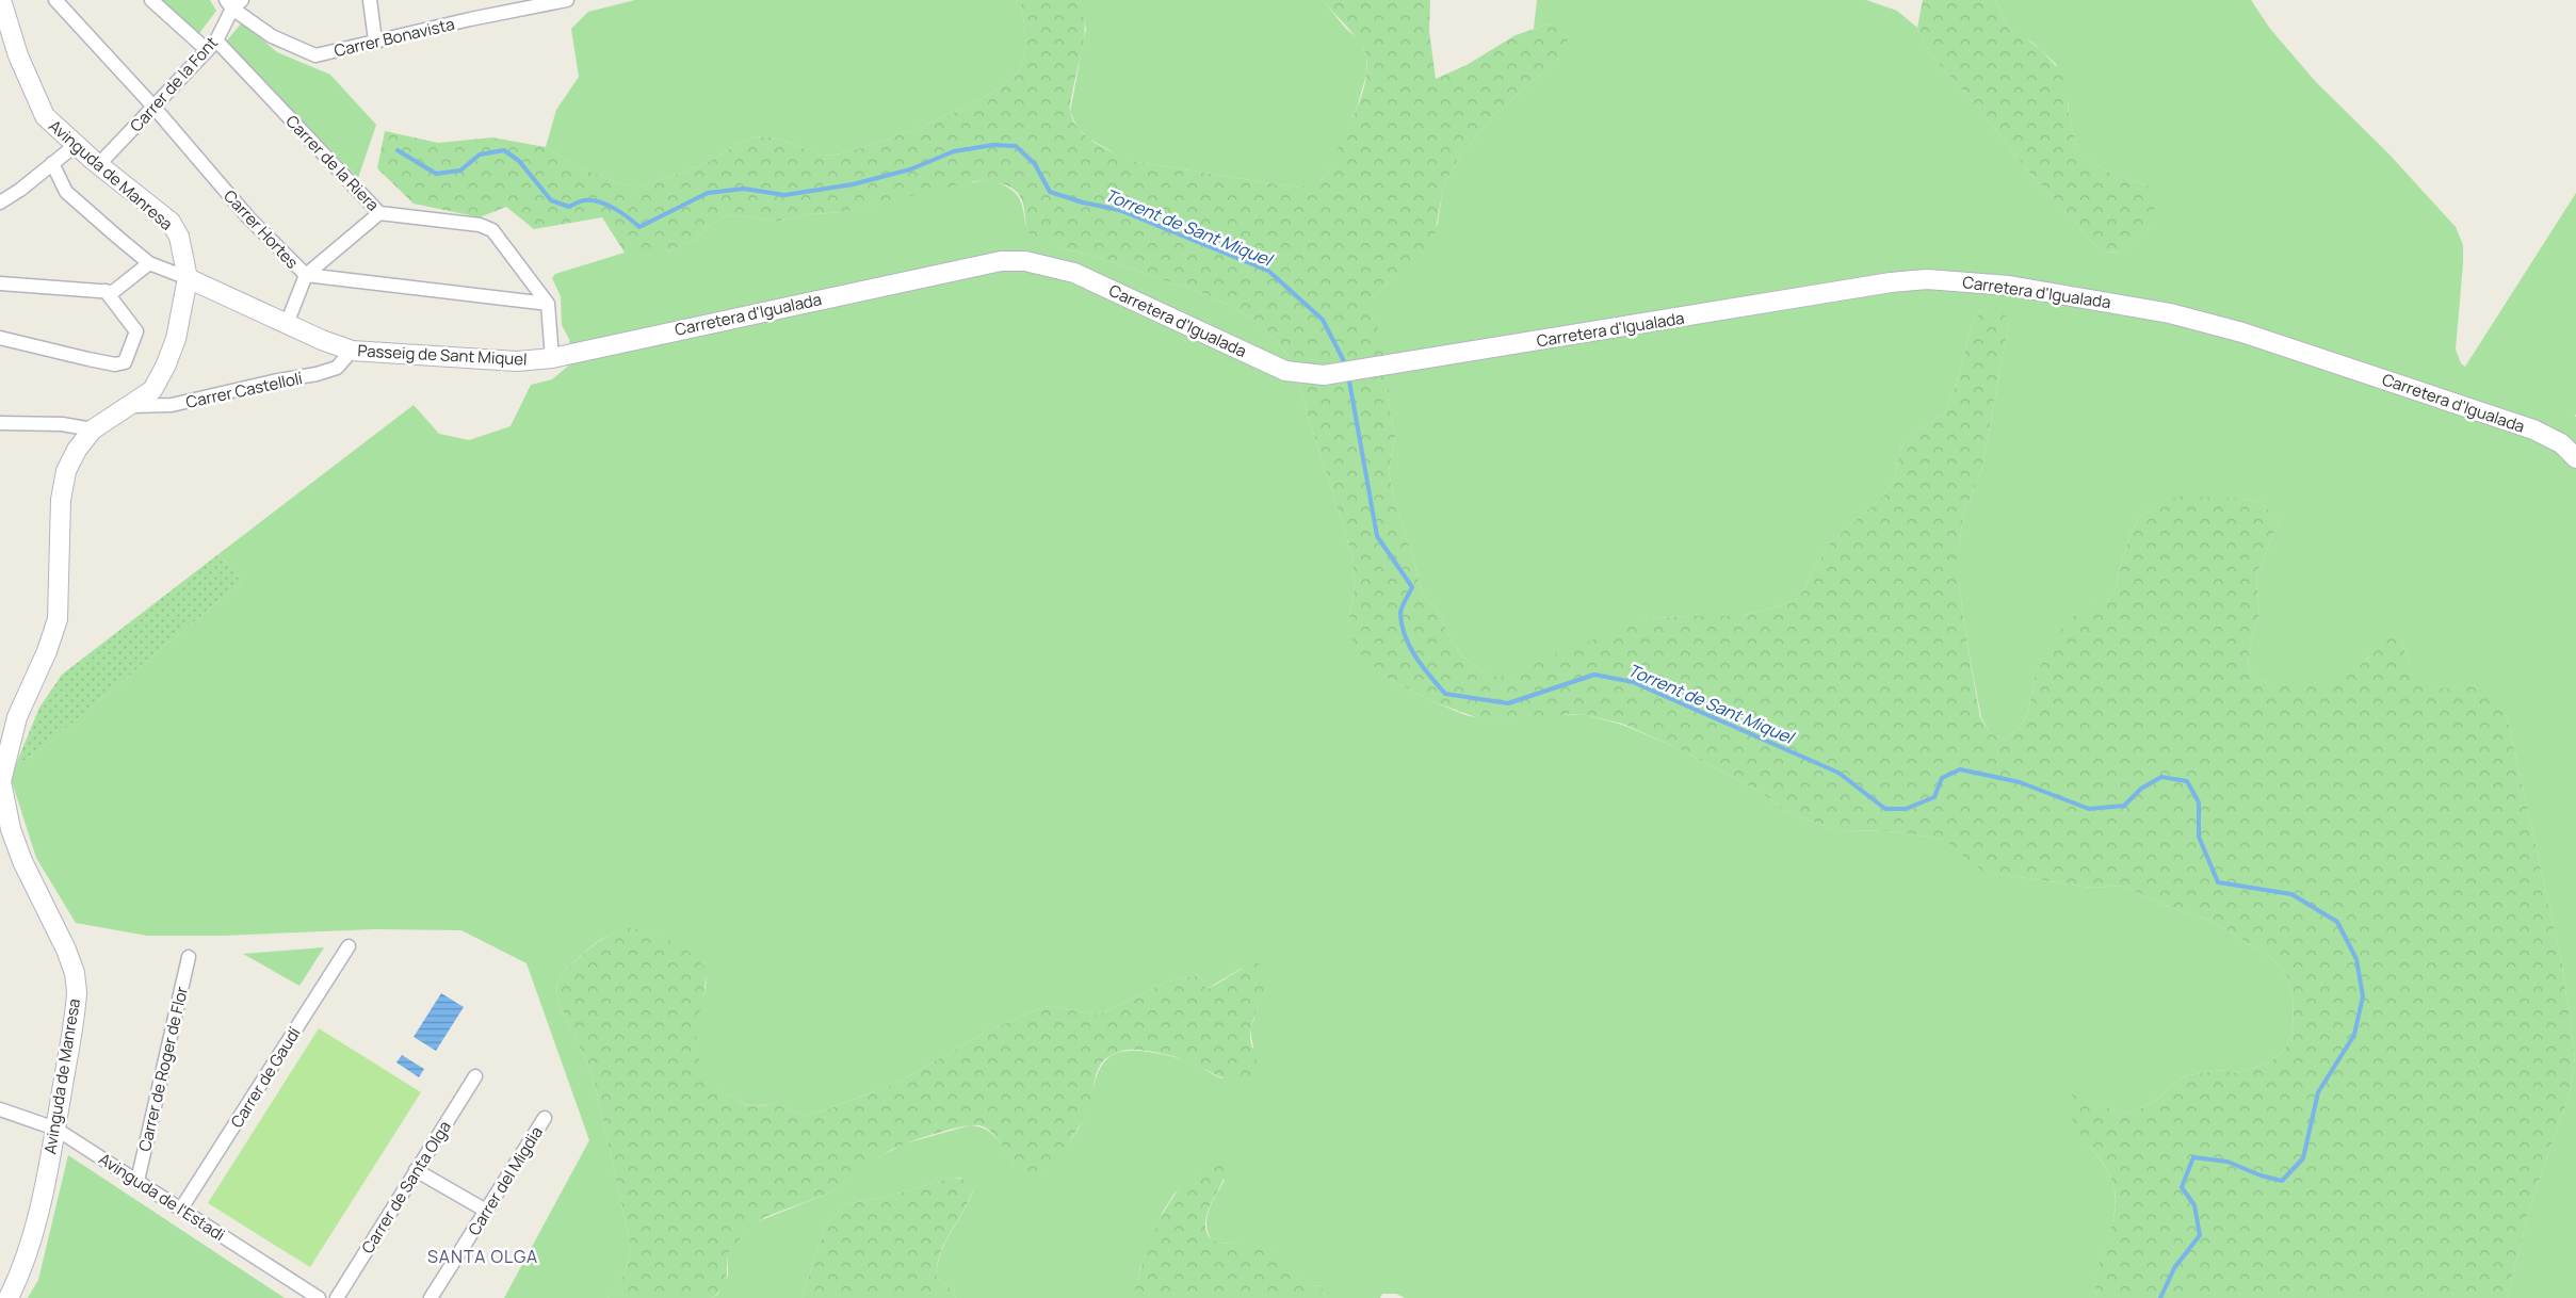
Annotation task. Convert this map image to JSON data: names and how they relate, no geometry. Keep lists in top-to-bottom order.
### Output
{
  "streets": {
    "street": [
      "Carrer Bonavista",
      "Carrer de la Font",
      "Carrer de la Riera",
      "Avinguda de Manresa",
      "Carrer Hortes",
      "Carretera d'Igualada",
      "Passeig de Sant Miquel",
      "Carrer Castellolí",
      "Carrer de Roger de Flor",
      "Carrer de Gaudí",
      "Carrer del Migdia",
      "Carrer de Santa Olga",
      "Avinguda de l'Estadi"
    ]
  },
  "crossings": [
    ["Carrer Bonavista", "Carrer de la Font"],
    ["Carrer de la Font", "Carrer de la Riera"],
    ["Carrer de la Font", "Avinguda de Manresa"],
    ["Carrer de la Font", "Carrer Hortes"],
    ["Carrer de la Riera", "Carrer Hortes"],
    ["Avinguda de Manresa", "Passeig de Sant Miquel"],
    ["Avinguda de Manresa", "Carrer Castellolí"],
    ["Avinguda de Manresa", "Avinguda de l'Estadi"],
    ["Carretera d'Igualada", "Passeig de Sant Miquel"],
    ["Passeig de Sant Miquel", "Carrer Castellolí"],
    ["Carrer de Roger de Flor", "Avinguda de l'Estadi"],
    ["Carrer de Gaudí", "Avinguda de l'Estadi"]
  ],
  "districts": ["SANTA OLGA"],
  "water": ["Torrent de Sant Miquel"]
}
